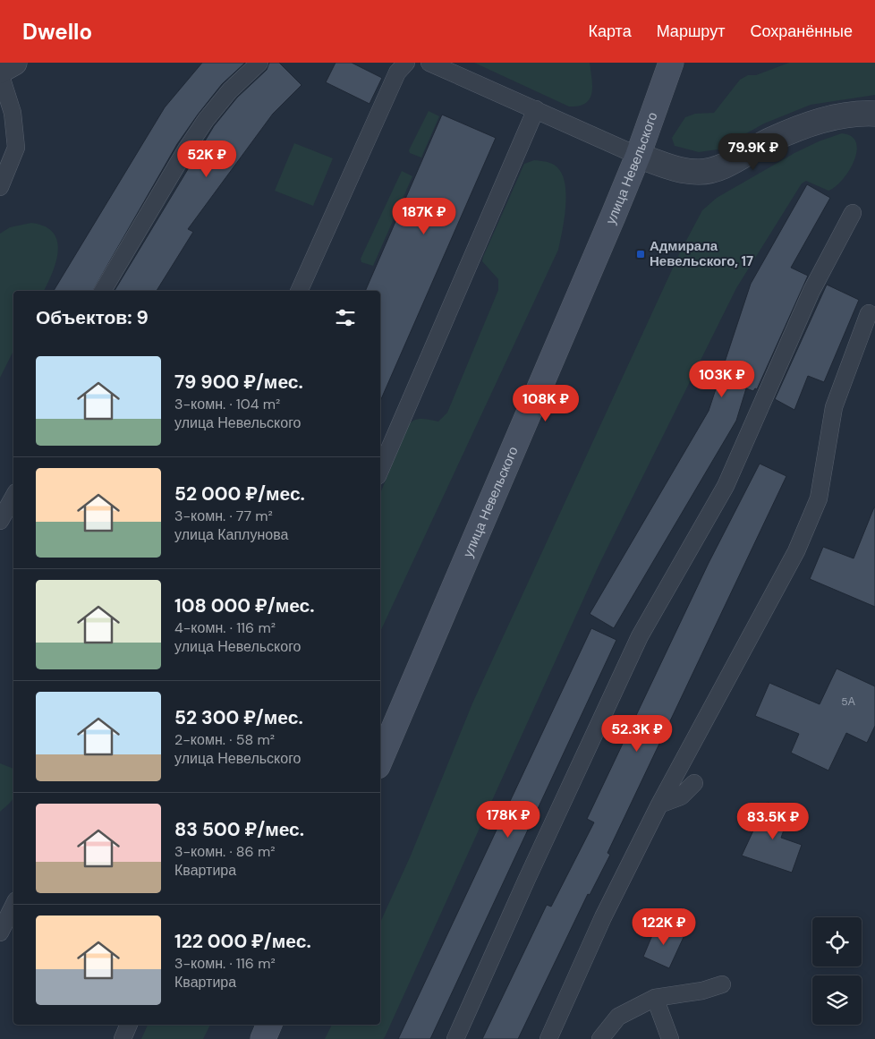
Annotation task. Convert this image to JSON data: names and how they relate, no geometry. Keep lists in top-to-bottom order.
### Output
{
  "streets": {
    "main road": ["улица Невельского"]
  },
  "places": {
    "transit": ["Адмирала Невельского, 17"]
  },
  "house_numbers": ["5А"],
  "page": {
    "header": "Dwello",
    "nav": ["Карта", "Маршрут", "Сохранённые"],
    "price": [
      "79.9K ₽",
      "52K ₽",
      "187K ₽",
      "103K ₽",
      "108K ₽",
      "52.3K ₽",
      "178K ₽",
      "83.5K ₽",
      "122K ₽"
    ],
    "heading": "Объектов: 9",
    "list": [
      {
        "name": "79 900 ₽/мес.",
        "note": "3-комн. · 104 m² · улица Невельского"
      },
      {
        "name": "52 000 ₽/мес.",
        "note": "3-комн. · 77 m² · улица Каплунова"
      },
      {
        "name": "108 000 ₽/мес.",
        "note": "4-комн. · 116 m² · улица Невельского"
      },
      {
        "name": "52 300 ₽/мес.",
        "note": "2-комн. · 58 m² · улица Невельского"
      },
      {
        "name": "83 500 ₽/мес.",
        "note": "3-комн. · 86 m² · Квартира"
      },
      {
        "name": "122 000 ₽/мес.",
        "note": "3-комн. · 116 m² · Квартира"
      }
    ]
  }
}
